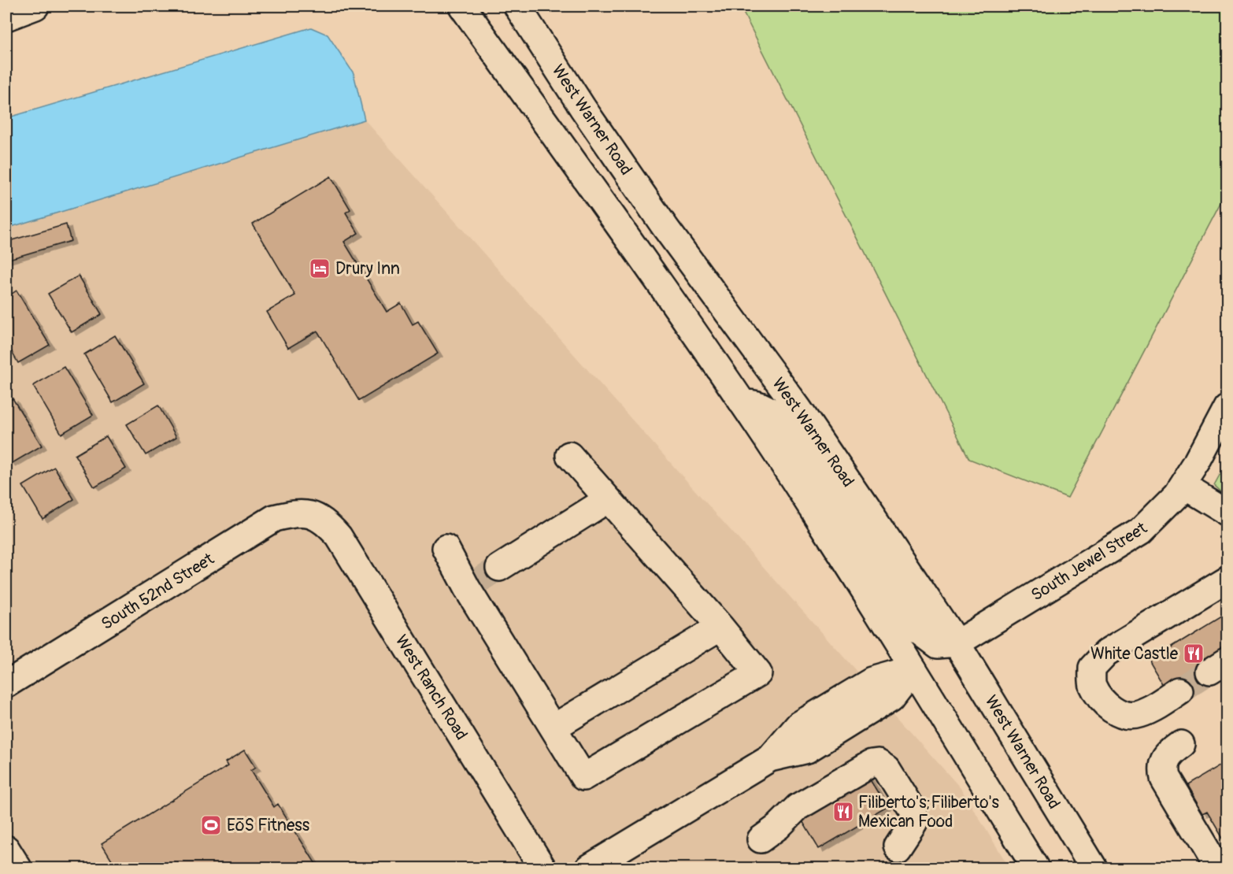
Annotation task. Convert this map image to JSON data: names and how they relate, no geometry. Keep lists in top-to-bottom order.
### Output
{
  "streets": {
    "main road": [
      "West Warner Road",
      "South Jewel Street",
      "South 52nd Street",
      "West Ranch Road"
    ]
  },
  "crossings": [
    ["West Warner Road", "South Jewel Street"],
    ["South 52nd Street", "West Ranch Road"]
  ],
  "places": {
    "hotel": ["Drury Inn"],
    "restaurant": ["White Castle", "Filiberto's;Filiberto's Mexican Food"],
    "sports": ["EōS Fitness"]
  }
}
